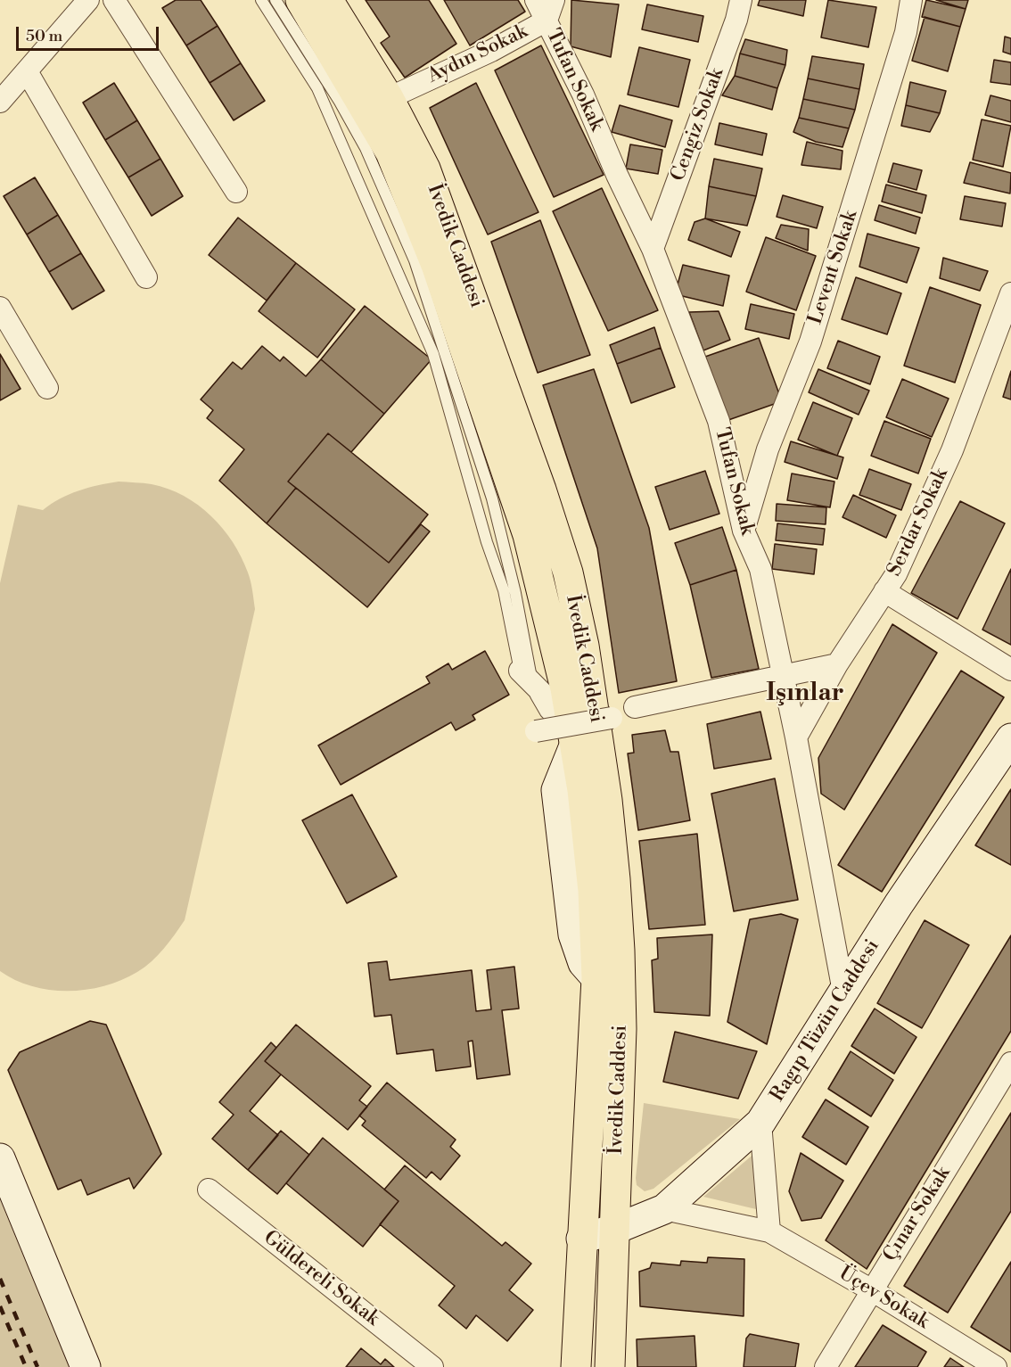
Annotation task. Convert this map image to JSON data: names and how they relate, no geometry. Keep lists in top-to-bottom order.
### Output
{
  "streets": {
    "main road": ["İvedik Caddesi"],
    "street": [
      "Aydın Sokak",
      "Tufan Sokak",
      "Cengiz Sokak",
      "Levent Sokak",
      "Serdar Sokak",
      "Ragıp Tüzün Caddesi",
      "Çınar Sokak",
      "Güldereli Sokak",
      "Üçev Sokak"
    ]
  },
  "crossings": [
    ["Aydın Sokak", "Tufan Sokak"],
    ["Aydın Sokak", "İvedik Caddesi"],
    ["Tufan Sokak", "Cengiz Sokak"],
    ["Tufan Sokak", "Levent Sokak"],
    ["Tufan Sokak", "Serdar Sokak"],
    ["Tufan Sokak", "Ragıp Tüzün Caddesi"],
    ["İvedik Caddesi", "Ragıp Tüzün Caddesi"],
    ["Ragıp Tüzün Caddesi", "Üçev Sokak"],
    ["Çınar Sokak", "Üçev Sokak"]
  ],
  "districts": ["Işınlar"],
  "scale_bar": "50 m"
}
